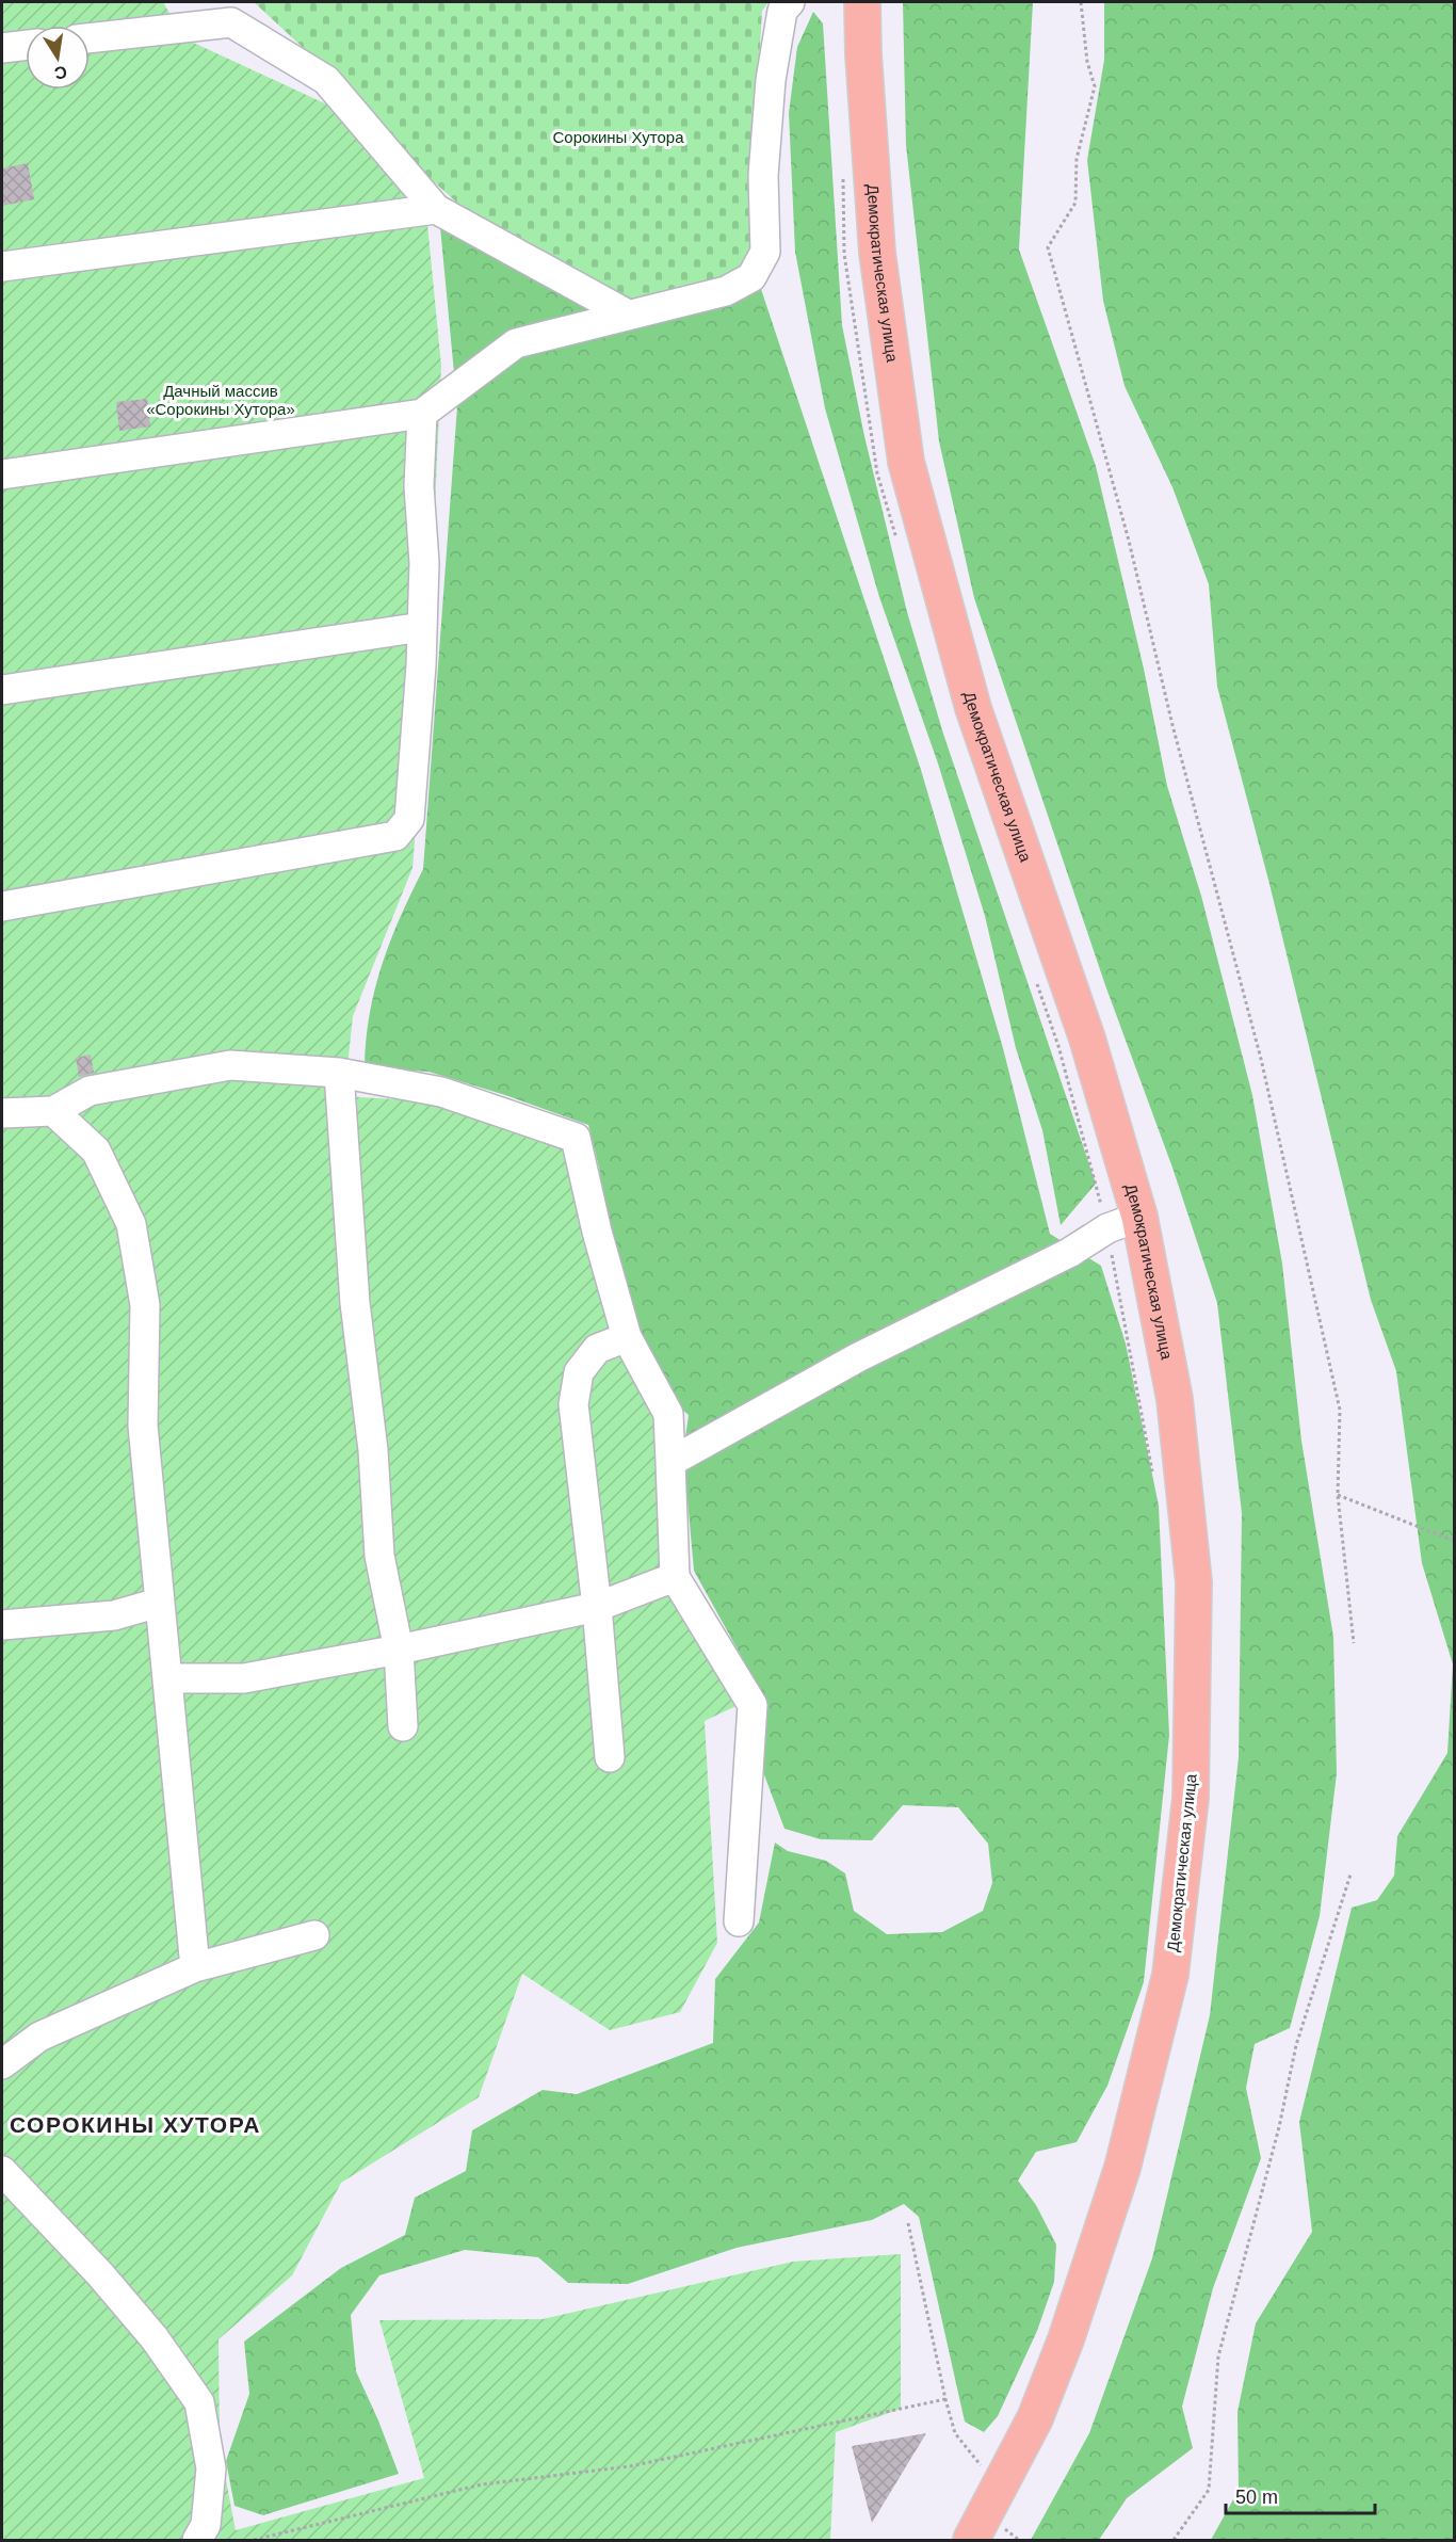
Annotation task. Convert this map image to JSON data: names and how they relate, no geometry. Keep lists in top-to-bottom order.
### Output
{
  "streets": {
    "main road": ["Демократическая улица"]
  },
  "districts": ["СОРОКИНЫ ХУТОРА"],
  "parks": ["Сорокины Хутора", "Дачный массив «Сорокины Хутора»"],
  "scale_bar": "50 m",
  "north": "bottom"
}
